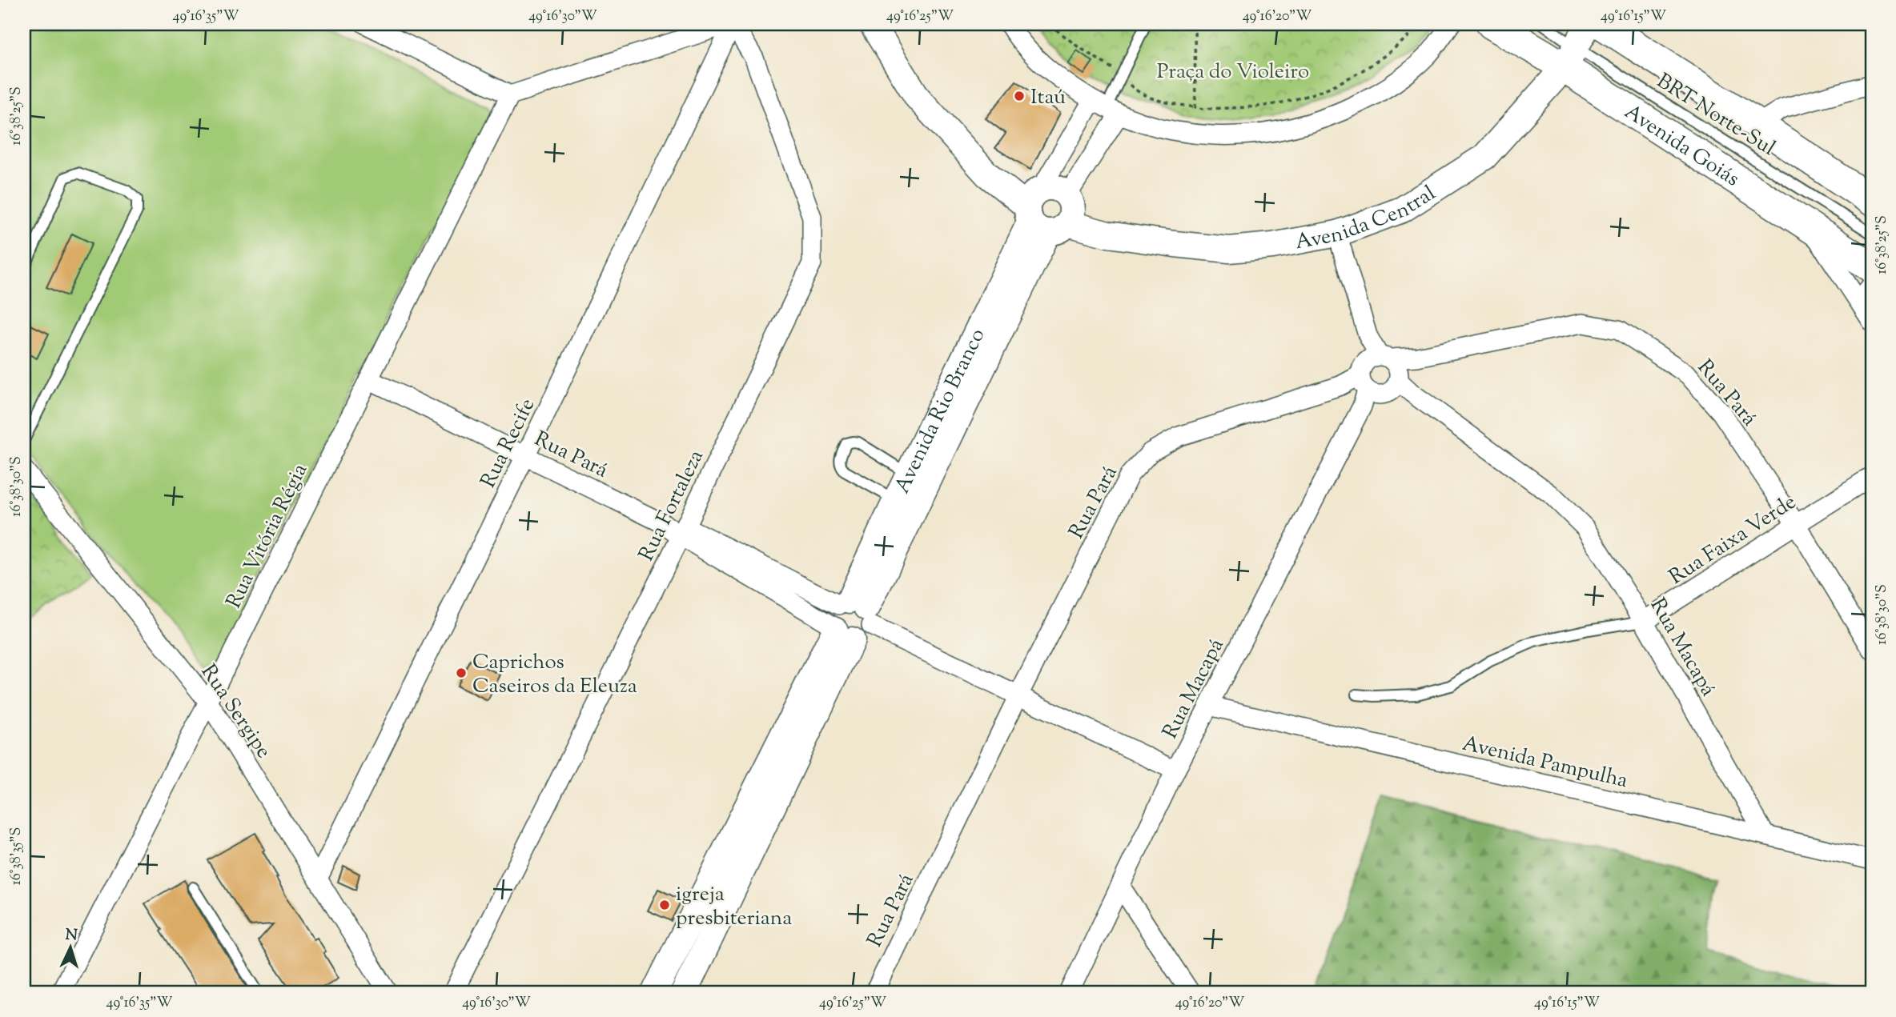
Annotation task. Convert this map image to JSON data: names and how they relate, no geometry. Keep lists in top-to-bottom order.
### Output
{
  "streets": {
    "main road": ["Avenida Goiás"],
    "street": [
      "Avenida Central",
      "Rua Pará",
      "Avenida Rio Branco",
      "Rua Recife",
      "Rua Fortaleza",
      "Rua Vitória Régia",
      "Rua Faixa Verde",
      "Rua Macapá",
      "Rua Sergipe",
      "Avenida Pampulha"
    ],
    "lane": ["BRT Norte-Sul"]
  },
  "crossings": [
    ["BRT Norte-Sul", "Avenida Goiás"],
    ["BRT Norte-Sul", "Avenida Central"],
    ["Avenida Goiás", "Avenida Central"],
    ["Avenida Central", "Avenida Rio Branco"],
    ["Avenida Central", "Rua Macapá"],
    ["Rua Pará", "Avenida Rio Branco"],
    ["Rua Pará", "Rua Recife"],
    ["Rua Pará", "Rua Fortaleza"],
    ["Rua Pará", "Rua Vitória Régia"],
    ["Rua Pará", "Rua Faixa Verde"],
    ["Rua Pará", "Rua Macapá"],
    ["Rua Recife", "Rua Fortaleza"],
    ["Rua Recife", "Rua Sergipe"],
    ["Rua Vitória Régia", "Rua Sergipe"],
    ["Rua Faixa Verde", "Rua Macapá"],
    ["Rua Macapá", "Avenida Pampulha"]
  ],
  "parks": ["Praça do Violeiro"],
  "places": ["Itaú", "Caprichos Caseiros da Eleuza", "igreja presbiteriana"],
  "north": "top",
  "coordinates": [
    "49°16'35\"W",
    "49°16'30\"W",
    "49°16'25\"W",
    "49°16'20\"W",
    "49°16'15\"W",
    "16°38'25\"S",
    "16°38'30\"S",
    "16°38'35\"S"
  ]
}
